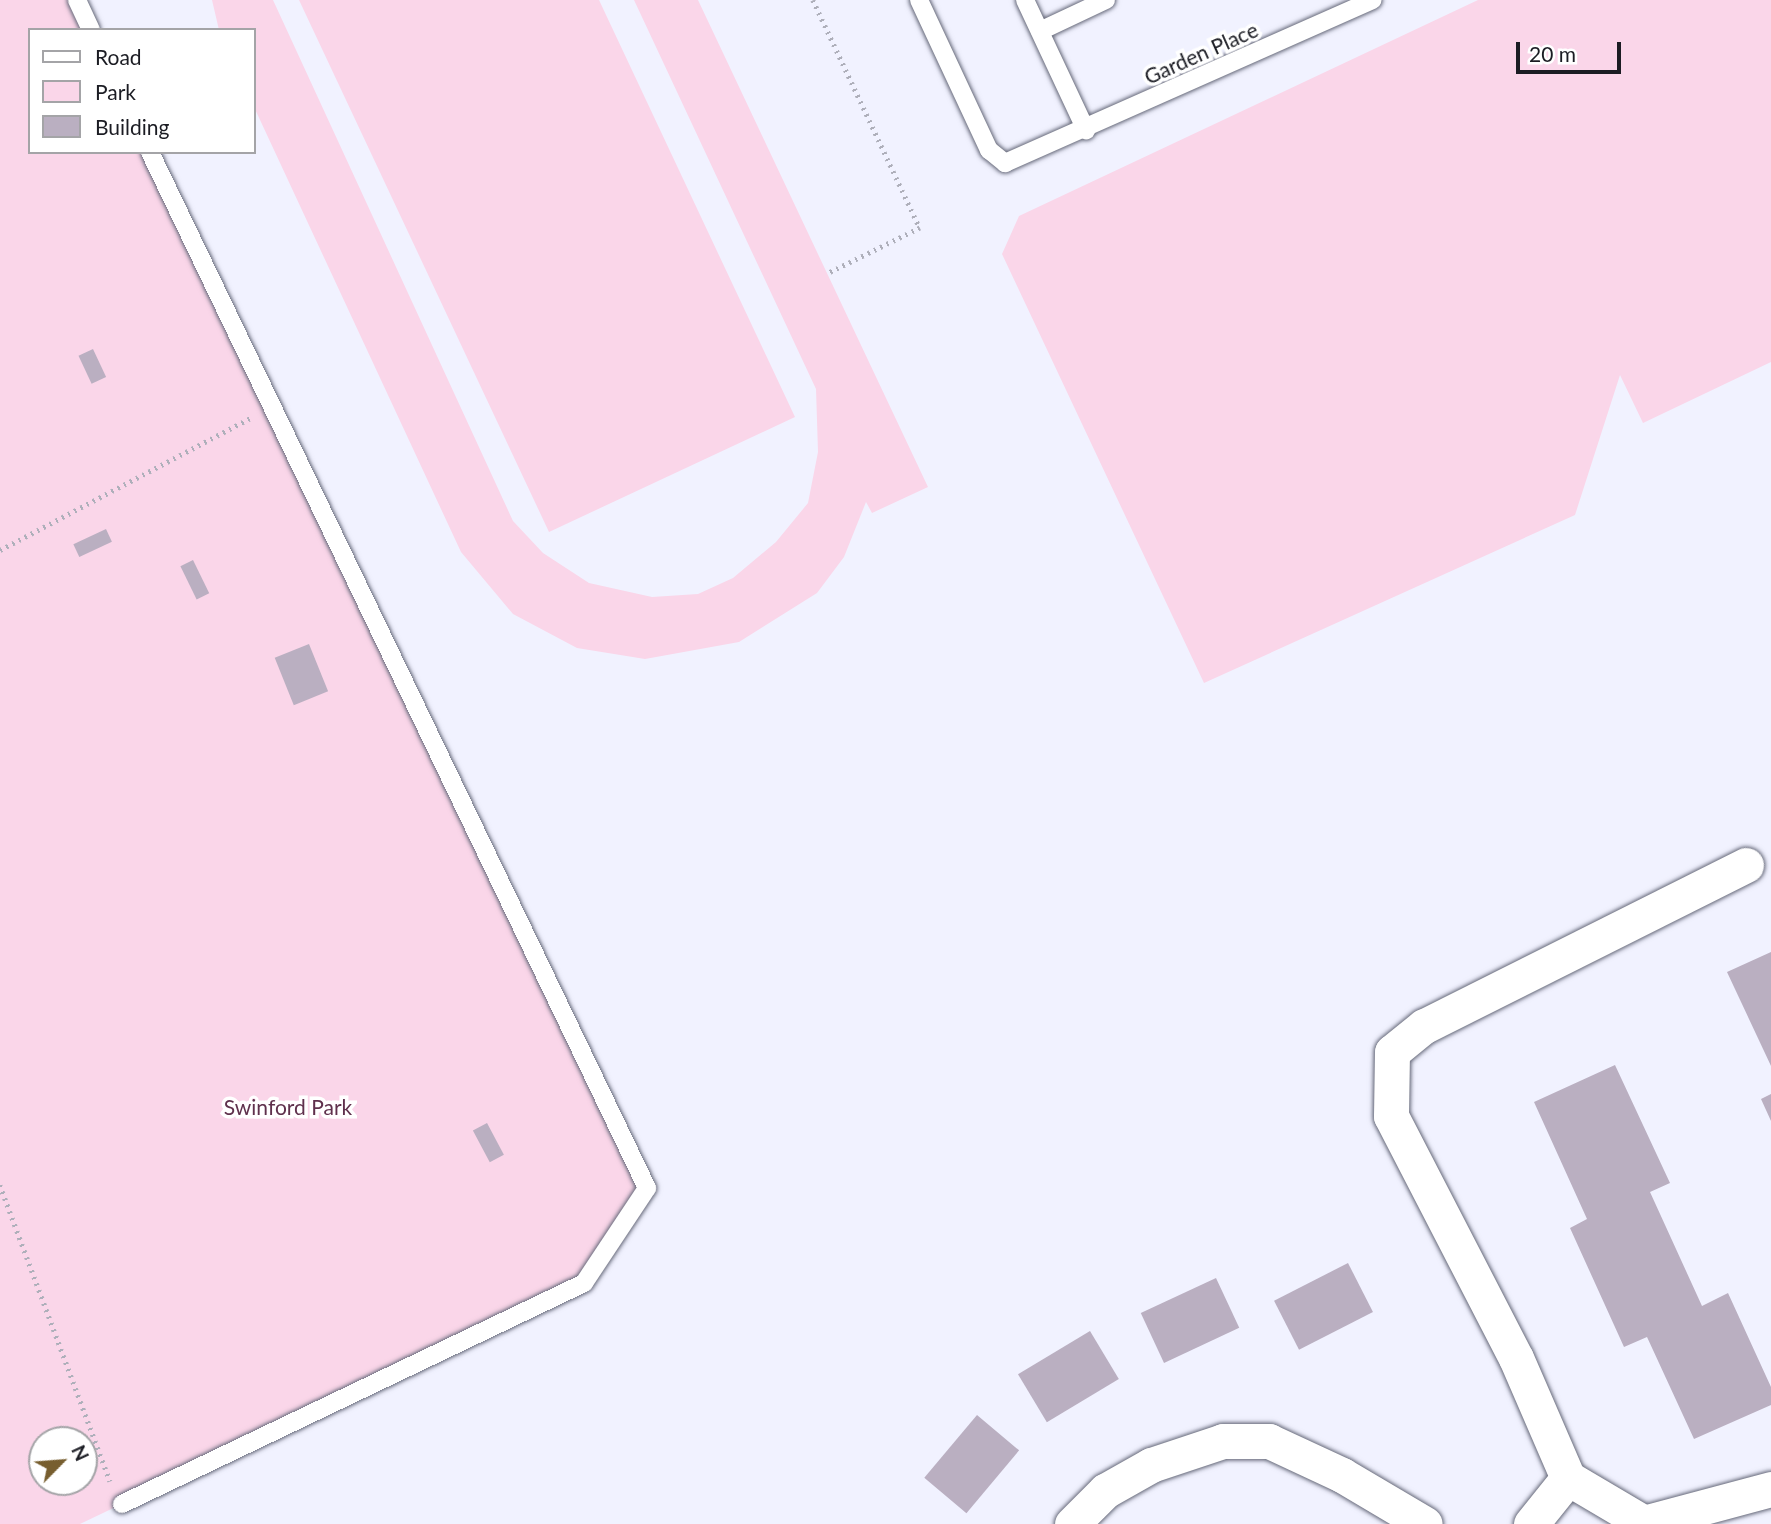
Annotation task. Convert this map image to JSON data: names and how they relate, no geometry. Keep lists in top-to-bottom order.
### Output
{
  "streets": {
    "lane": ["Garden Place"]
  },
  "parks": ["Swinford Park"],
  "legend": ["Road", "Park", "Building"],
  "scale_bar": "20 m",
  "north": "top right"
}
